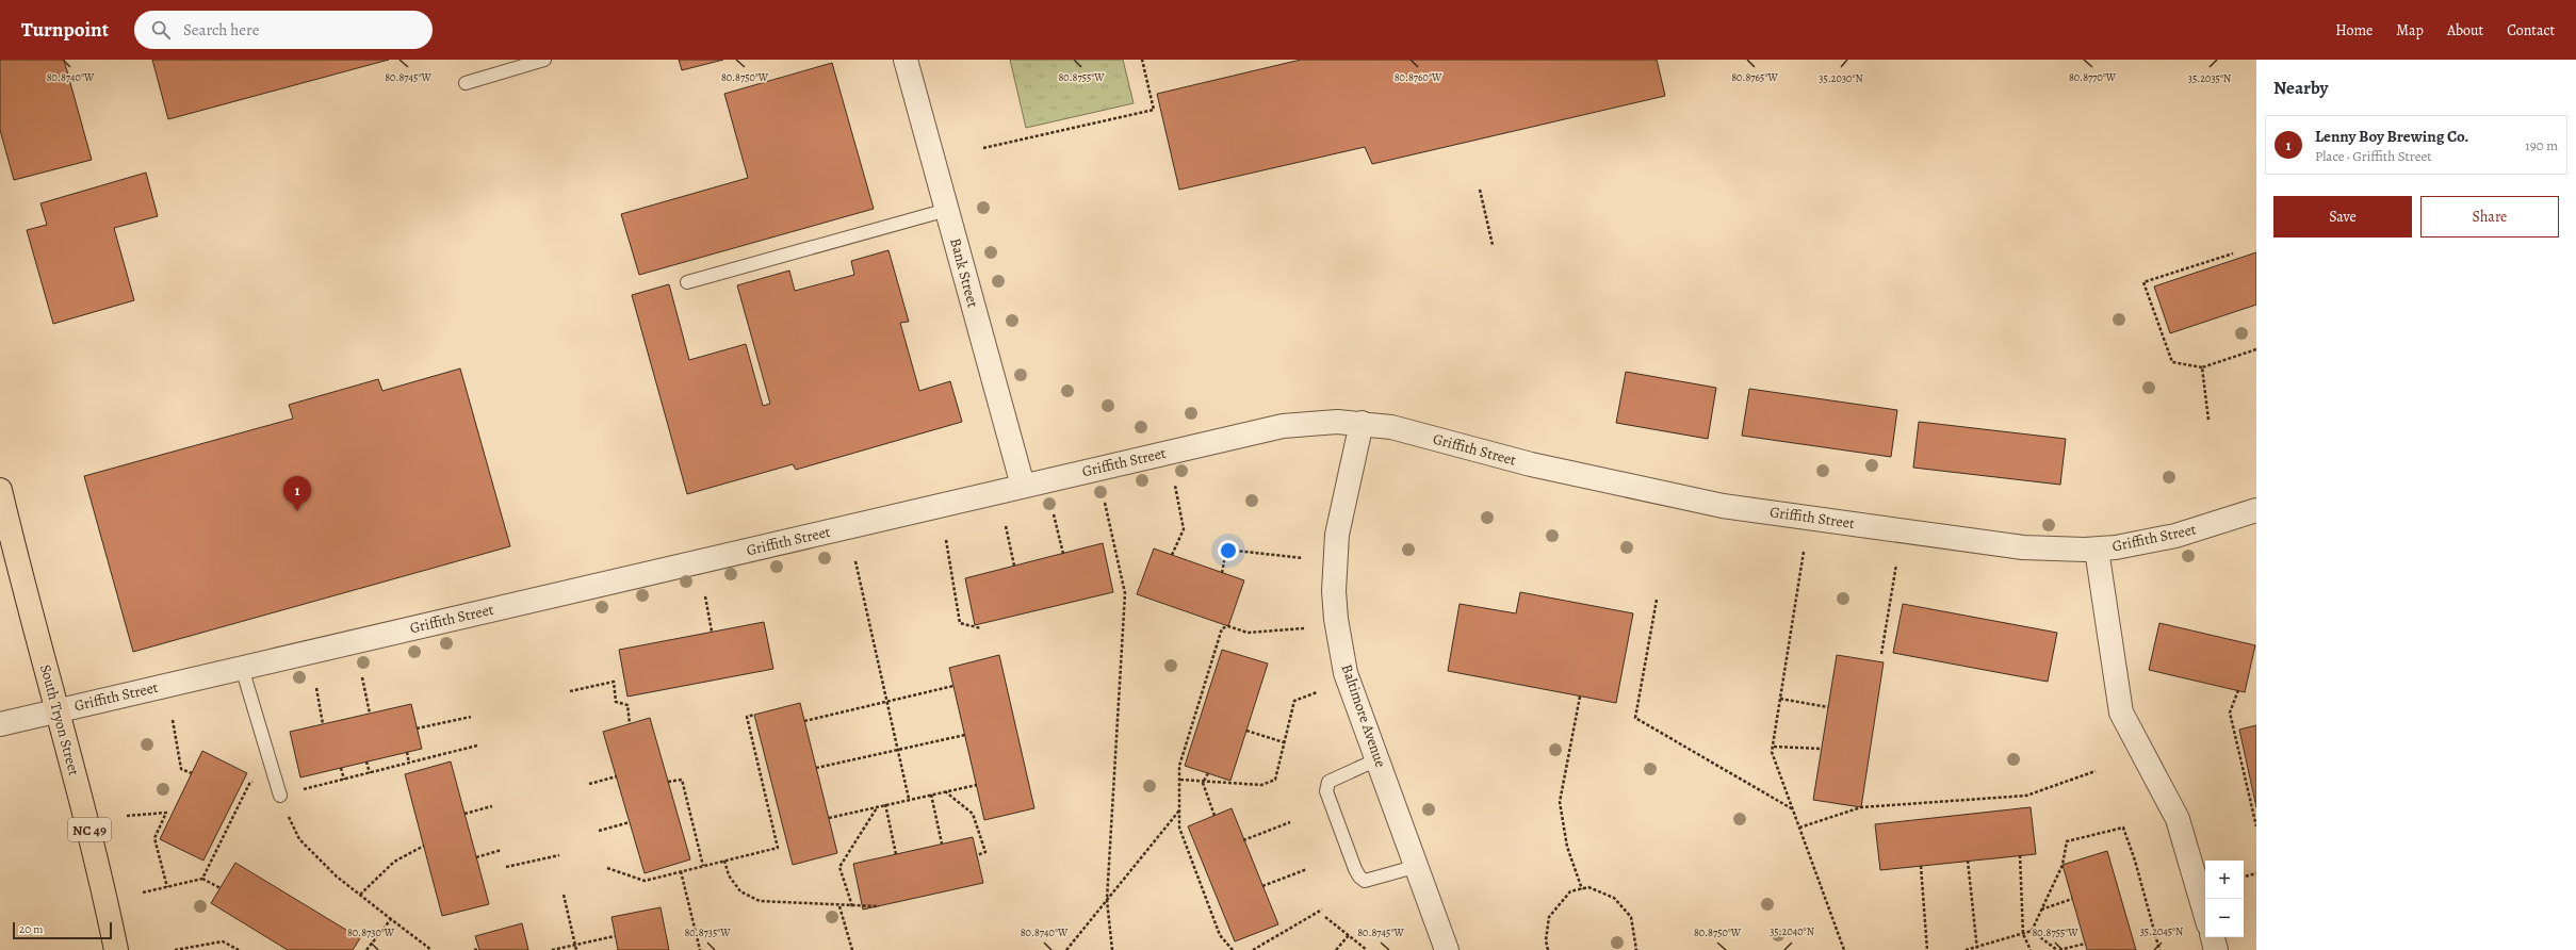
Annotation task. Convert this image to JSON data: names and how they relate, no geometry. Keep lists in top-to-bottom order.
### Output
{
  "streets": {
    "main road": ["South Tryon Street", "NC 49"],
    "street": ["Bank Street", "Griffith Street", "Baltimore Avenue"]
  },
  "crossings": [
    ["Bank Street", "Griffith Street"],
    ["Griffith Street", "Baltimore Avenue"],
    ["Griffith Street", "South Tryon Street"]
  ],
  "scale_bar": "20 m",
  "page": {
    "header": "Turnpoint",
    "search": "Search here",
    "nav": [
      "Home",
      "Map",
      "About",
      "Contact"
    ],
    "heading": "Nearby",
    "list": [
      {
        "mark": "1",
        "name": "Lenny Boy Brewing Co.",
        "note": "Place · Griffith Street",
        "value": "190 m"
      }
    ],
    "buttons": ["Save", "Share"],
    "pins": "1",
    "map_buttons": ["+", "−"],
    "scale": "20 m"
  },
  "coordinates": [
    "80.8740°W",
    "80.8745°W",
    "80.8770°W",
    "80.8750°W",
    "80.8755°W",
    "80.8760°W",
    "80.8765°W",
    "35.2030°N",
    "35.2035°N",
    "35.2040°N",
    "35.2045°N",
    "80.8730°W",
    "80.8735°W"
  ]
}
